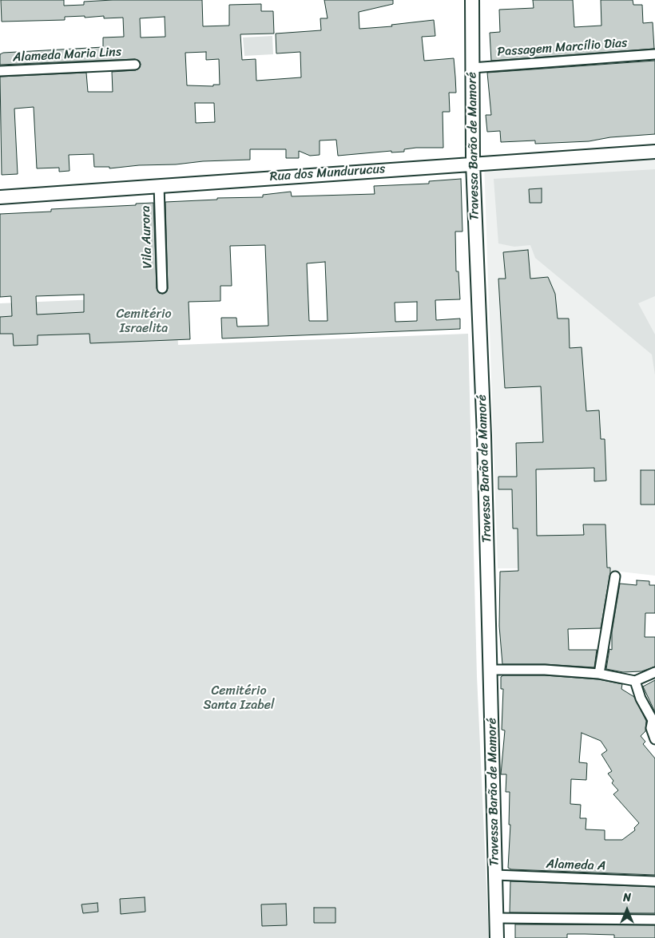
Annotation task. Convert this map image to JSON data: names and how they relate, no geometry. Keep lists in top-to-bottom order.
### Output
{
  "streets": {
    "street": [
      "Passagem Marcílio Dias",
      "Alameda Maria Lins",
      "Travessa Barão de Mamoré",
      "Rua dos Mundurucus",
      "Vila Aurora",
      "Alameda A"
    ]
  },
  "crossings": [
    ["Passagem Marcílio Dias", "Travessa Barão de Mamoré"],
    ["Travessa Barão de Mamoré", "Rua dos Mundurucus"],
    ["Travessa Barão de Mamoré", "Alameda A"],
    ["Rua dos Mundurucus", "Vila Aurora"]
  ],
  "parks": ["Cemitério Israelita", "Cemitério Santa Izabel"],
  "north": "top"
}
